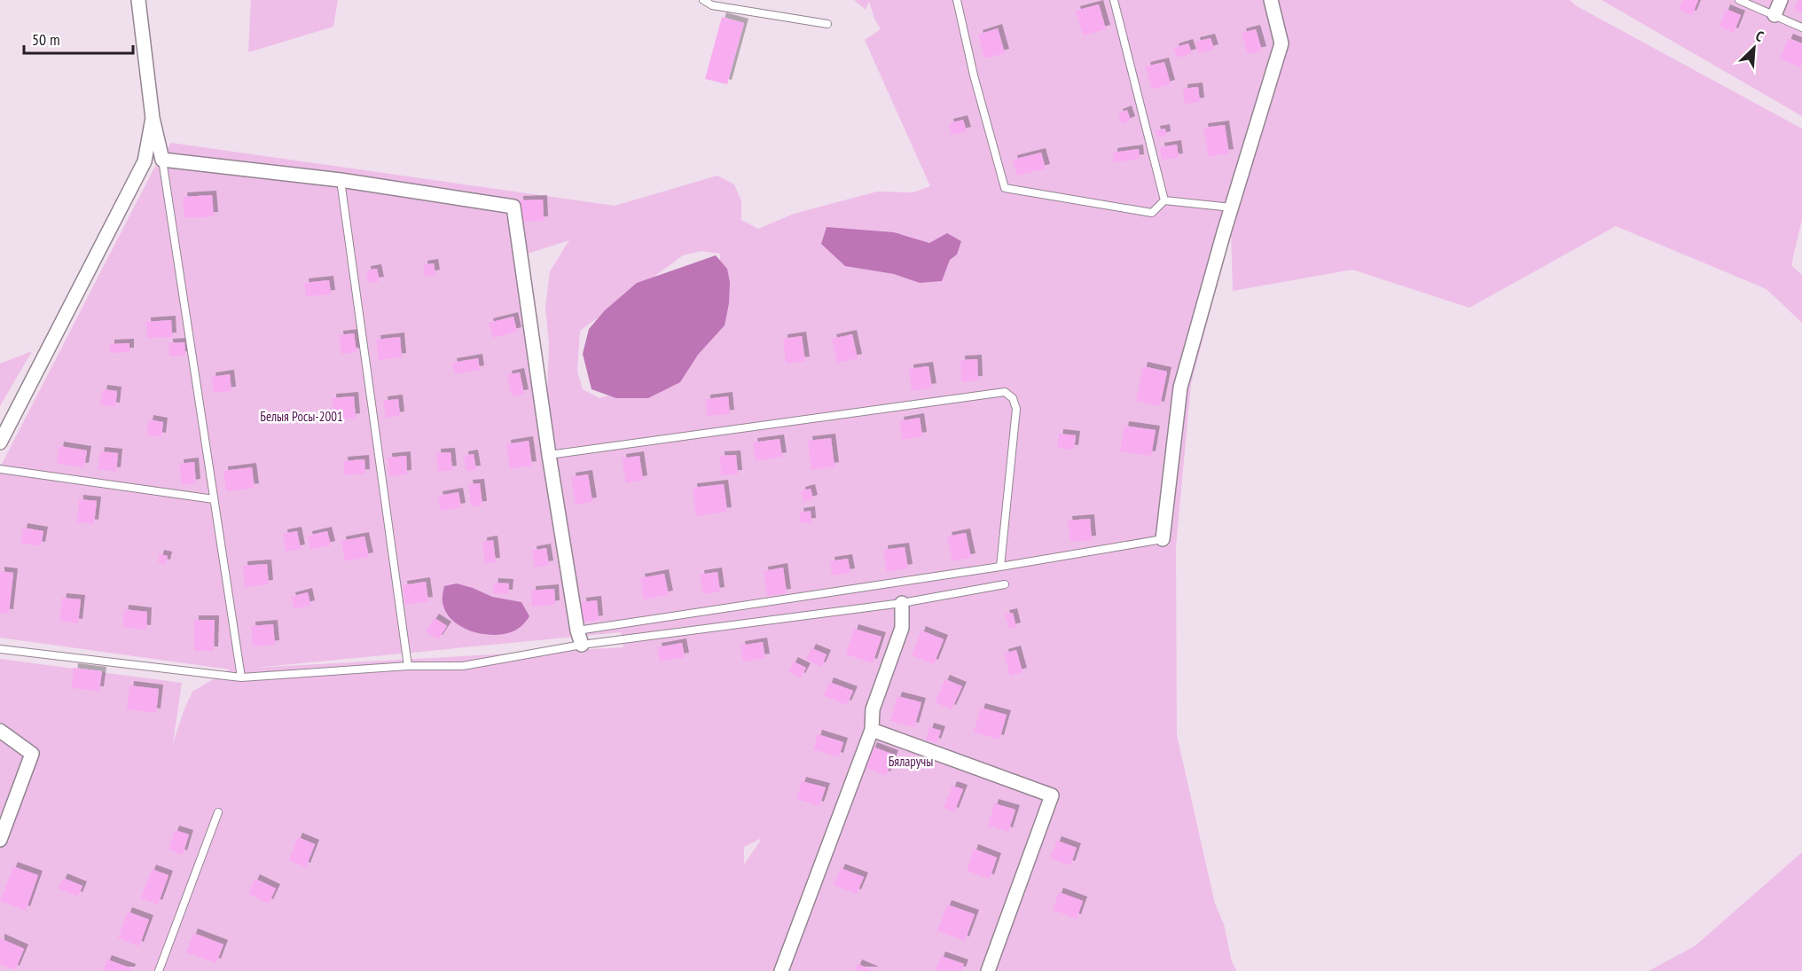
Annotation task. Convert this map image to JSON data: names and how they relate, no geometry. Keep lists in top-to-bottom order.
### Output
{
  "parks": ["Белыя Росы-2001", "Бяларучы"],
  "scale_bar": "50 m",
  "north": "top right"
}
